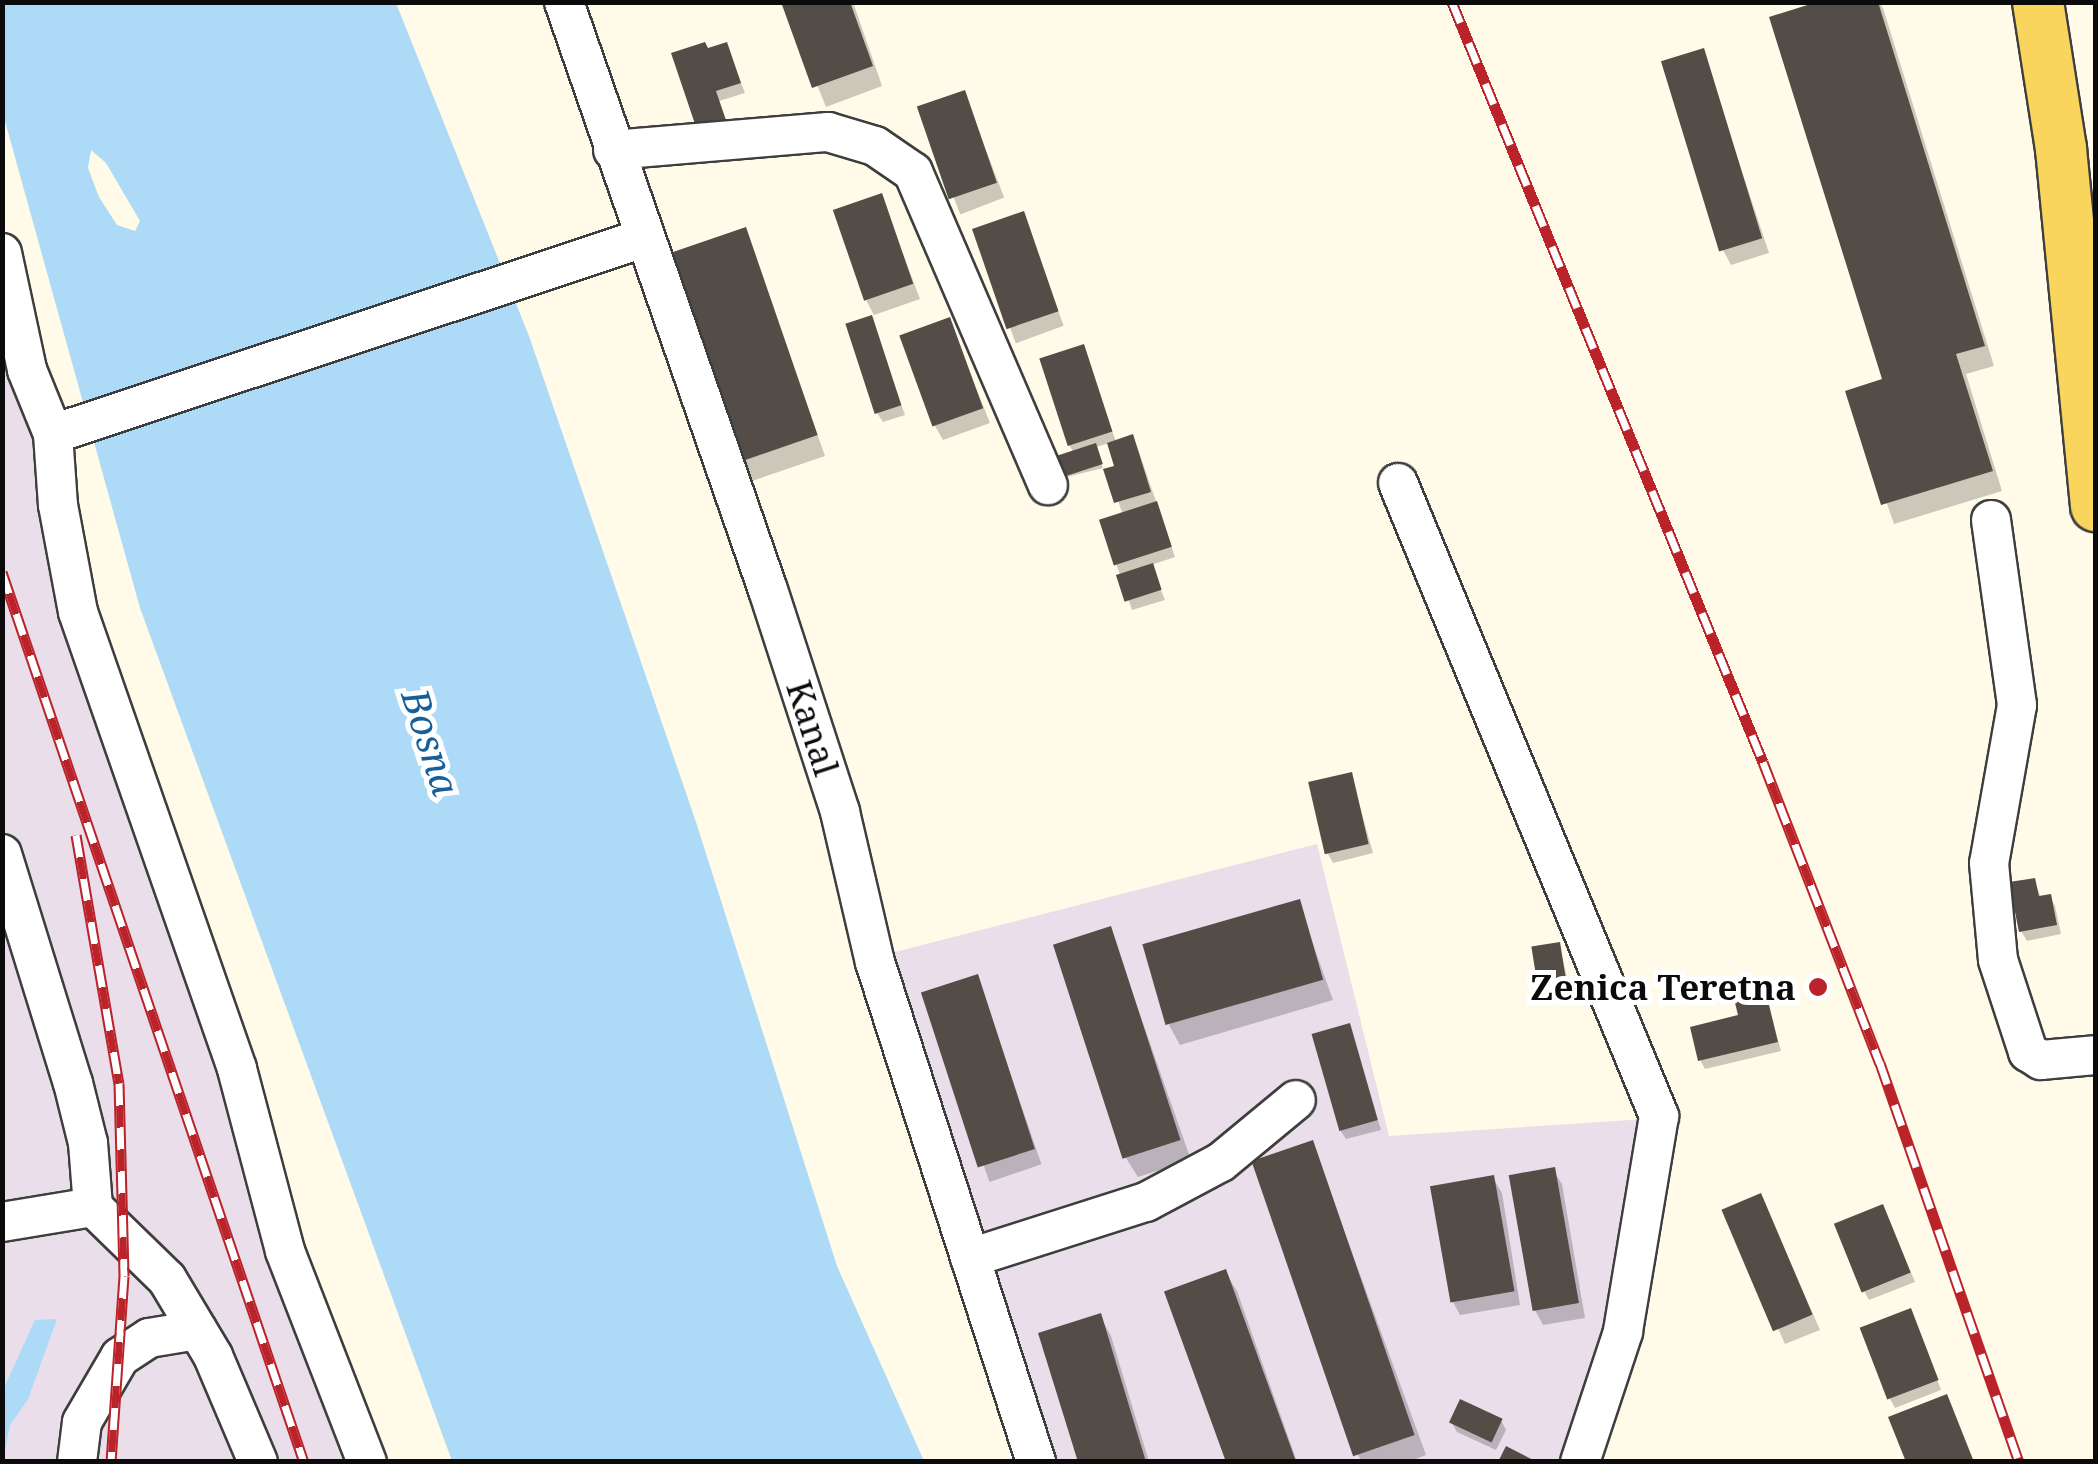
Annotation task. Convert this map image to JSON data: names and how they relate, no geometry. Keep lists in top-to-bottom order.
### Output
{
  "streets": {
    "street": ["Kanal"]
  },
  "water": ["Bosna"],
  "places": ["Zenica Teretna"]
}
